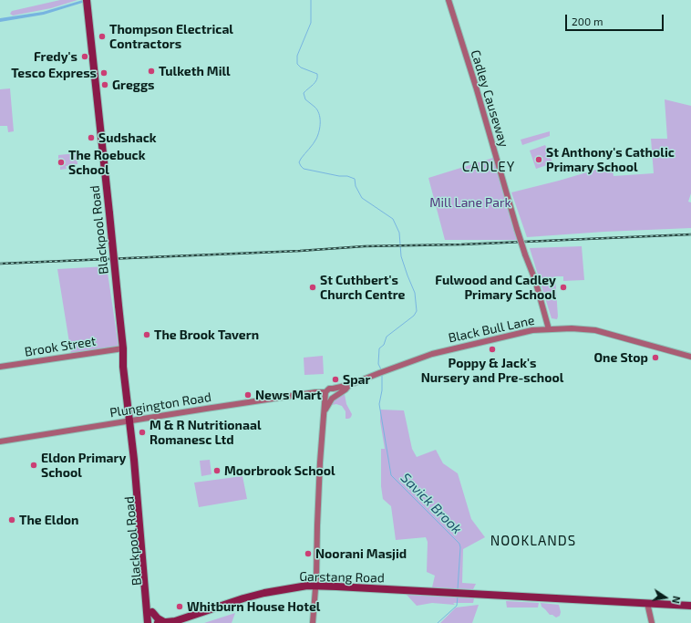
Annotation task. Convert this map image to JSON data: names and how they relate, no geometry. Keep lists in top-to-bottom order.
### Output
{
  "streets": {
    "highway": ["Blackpool Road", "Garstang Road"],
    "street": [
      "Cadley Causeway",
      "Black Bull Lane",
      "Brook Street",
      "Plungington Road"
    ]
  },
  "crossings": [
    ["Cadley Causeway", "Black Bull Lane"],
    ["Blackpool Road", "Brook Street"],
    ["Blackpool Road", "Plungington Road"],
    ["Black Bull Lane", "Plungington Road"]
  ],
  "districts": ["CADLEY", "NOOKLANDS"],
  "water": ["Savick Brook"],
  "parks": ["Mill Lane Park"],
  "places": [
    "Thompson Electrical Contractors",
    "Fredy's",
    "Tulketh Mill",
    "Tesco Express",
    "Greggs",
    "Sudshack",
    "St Anthony's Catholic Primary School",
    "The Roebuck School",
    "St Cuthbert's Church Centre",
    "Fulwood and Cadley Primary School",
    "The Brook Tavern",
    "Poppy & Jack's Nursery and Pre-school",
    "One Stop",
    "Spar",
    "News Mart",
    "M & R Nutritionaal Romanesc Ltd",
    "Eldon Primary School",
    "Moorbrook School",
    "The Eldon",
    "Noorani Masjid",
    "Whitburn House Hotel"
  ],
  "scale_bar": "200 m",
  "north": "right"
}
